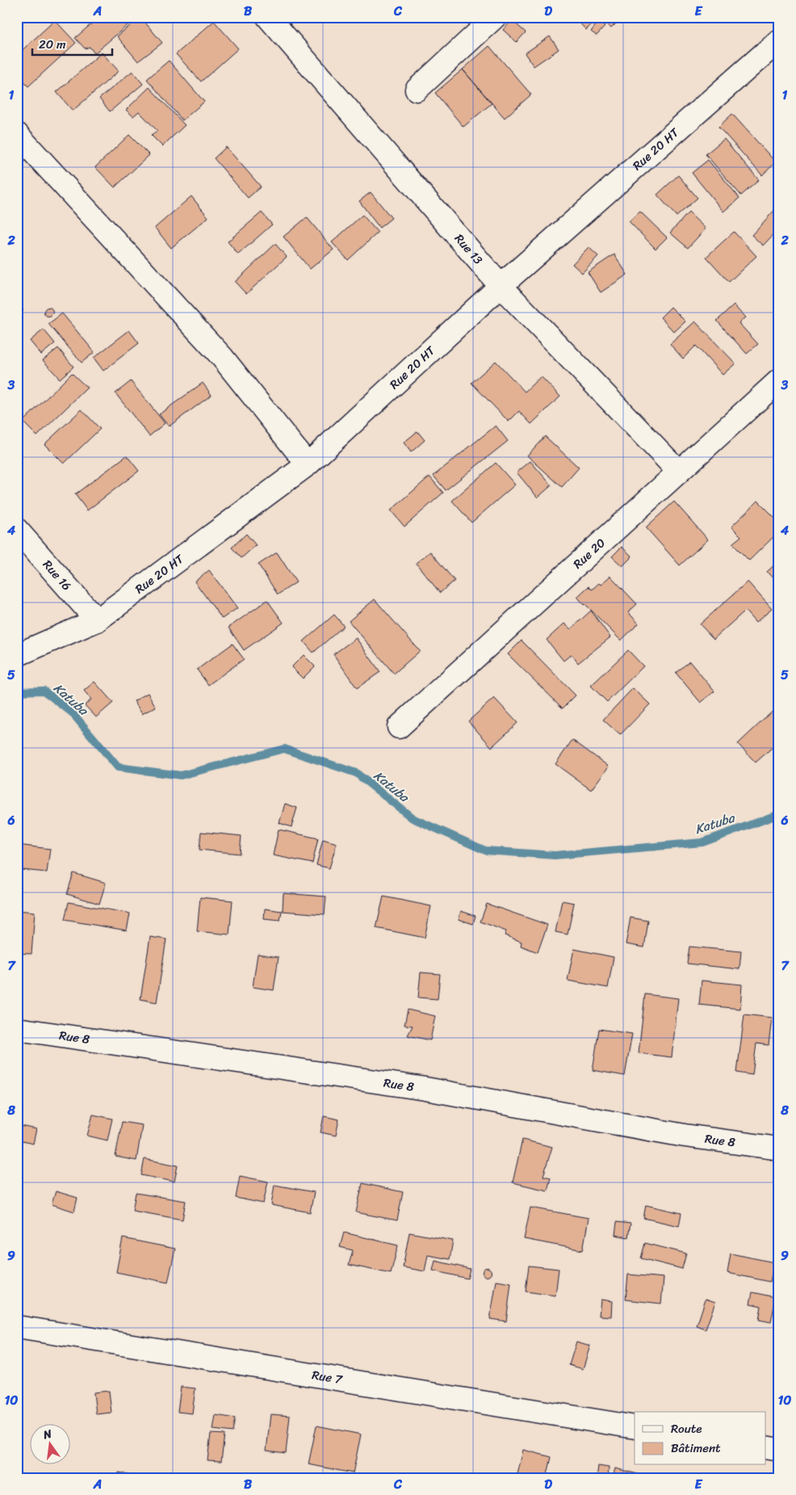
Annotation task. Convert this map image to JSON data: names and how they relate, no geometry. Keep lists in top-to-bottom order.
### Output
{
  "streets": {
    "street": [
      "Rue 20 HT",
      "Rue 13",
      "Rue 20",
      "Rue 16",
      "Rue 8",
      "Rue 7"
    ]
  },
  "crossings": [
    ["Rue 20 HT", "Rue 13"],
    ["Rue 20 HT", "Rue 16"],
    ["Rue 13", "Rue 20"]
  ],
  "water": ["Katuba"],
  "legend": ["Route", "Bâtiment"],
  "scale_bar": "20 m",
  "north": "top",
  "grid": {
    "columns": [
      "A",
      "B",
      "C",
      "D",
      "E"
    ],
    "rows": [
      "1",
      "2",
      "3",
      "4",
      "5",
      "6",
      "7",
      "8",
      "9",
      "10"
    ]
  }
}
